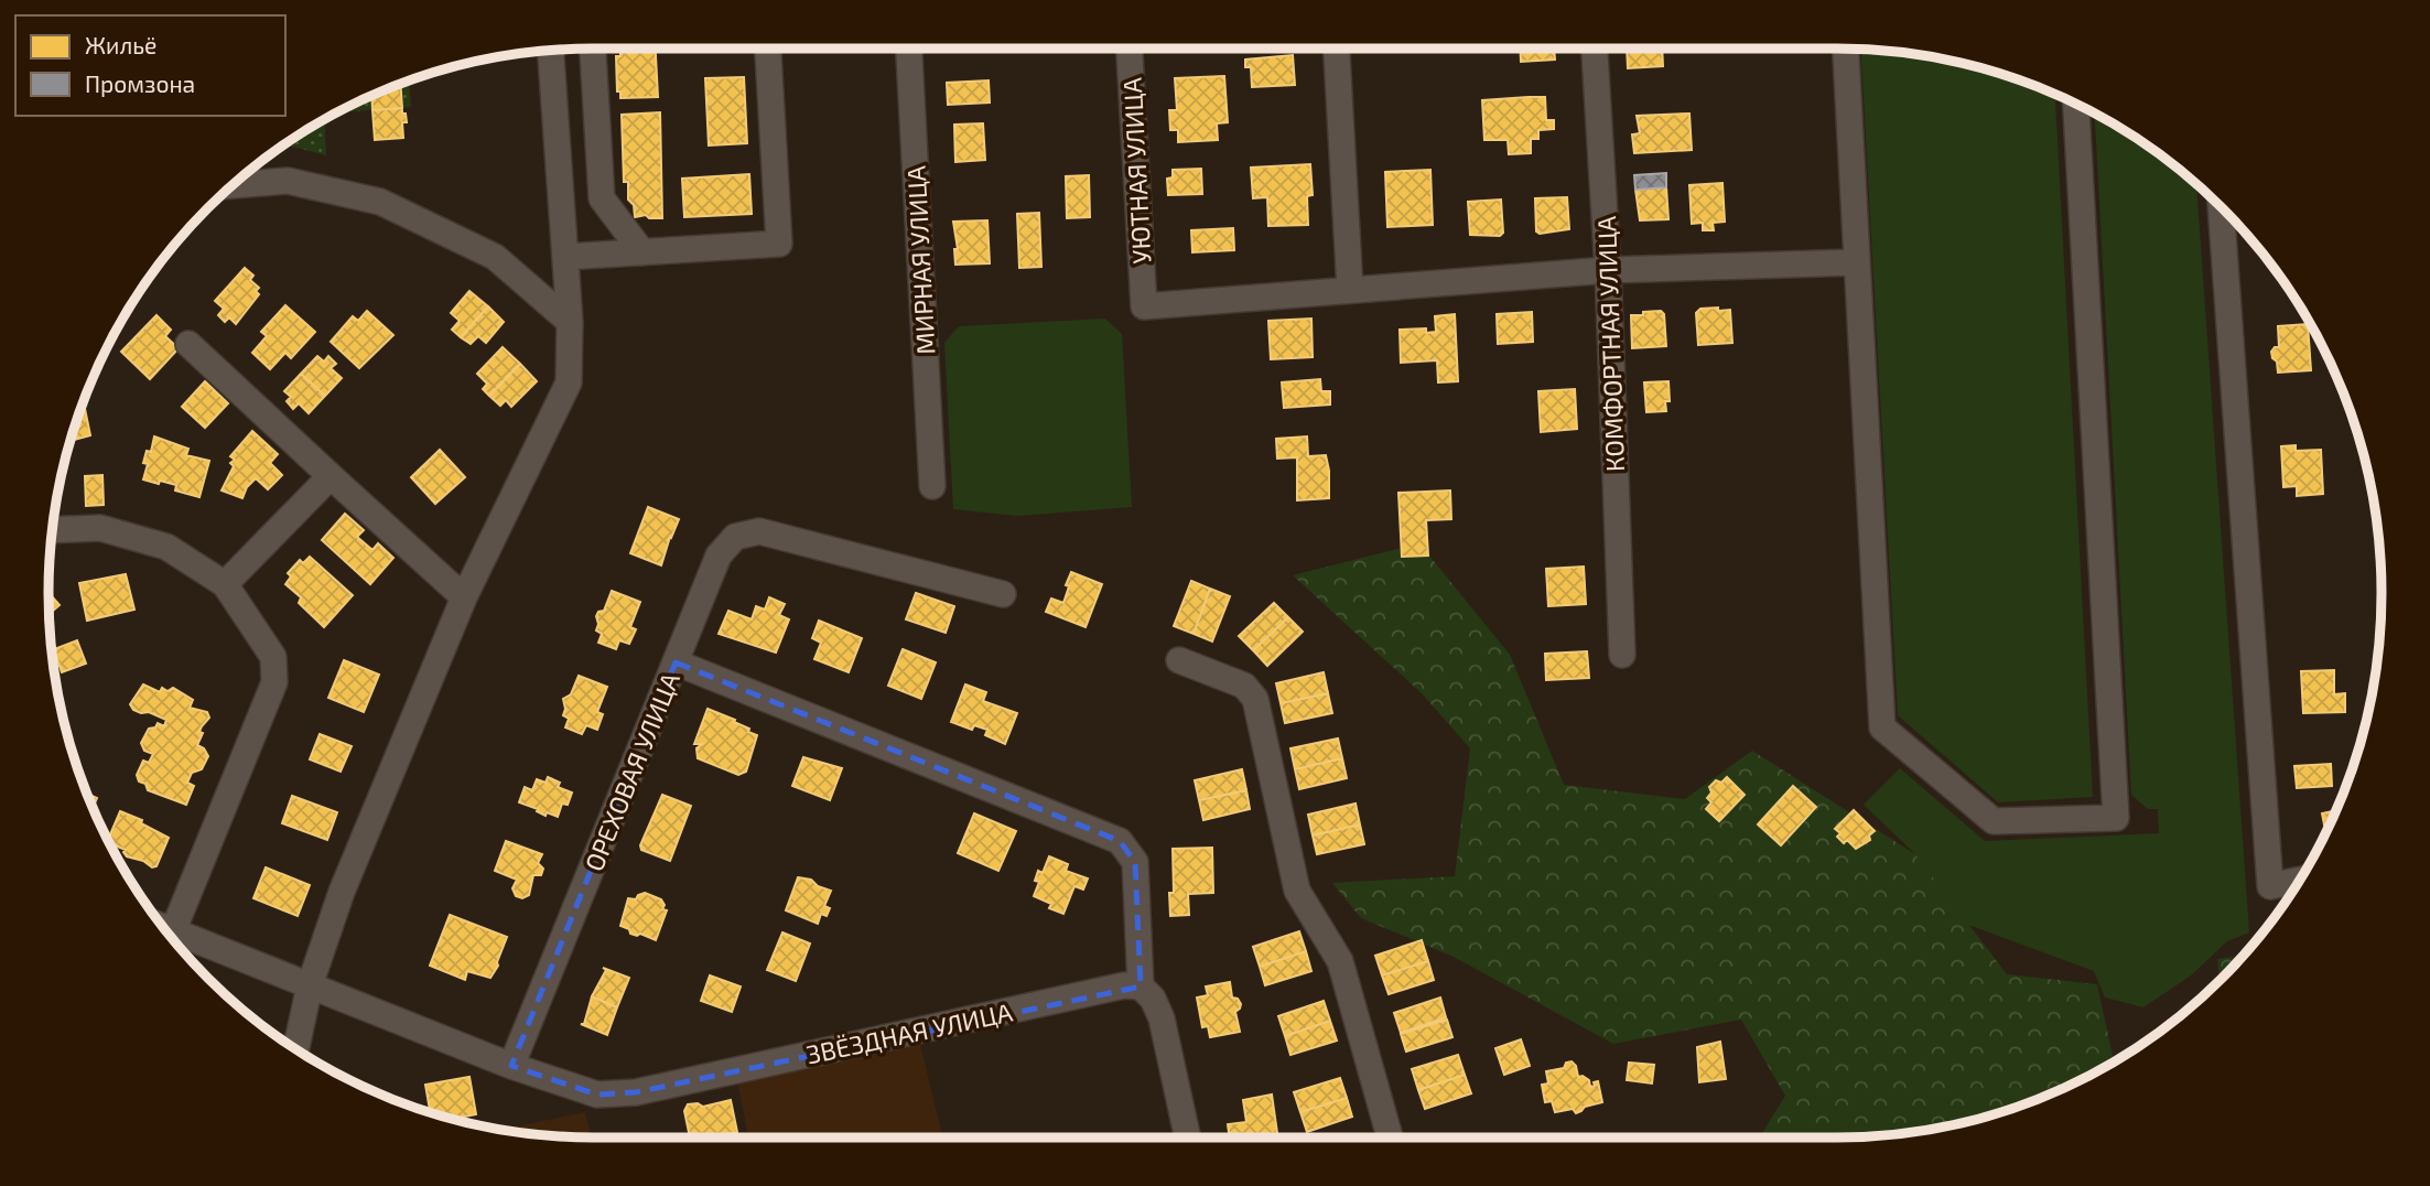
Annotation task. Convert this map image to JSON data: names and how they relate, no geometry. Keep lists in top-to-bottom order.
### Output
{
  "streets": {
    "street": [
      "УЮТНАЯ УЛИЦА",
      "МИРНАЯ УЛИЦА",
      "КОМФОРТНАЯ УЛИЦА",
      "ОРЕХОВАЯ УЛИЦА",
      "ЗВЁЗДНАЯ УЛИЦА"
    ]
  },
  "crossings": [
    ["ОРЕХОВАЯ УЛИЦА", "ЗВЁЗДНАЯ УЛИЦА"]
  ],
  "legend": ["Жильё", "Промзона"]
}
